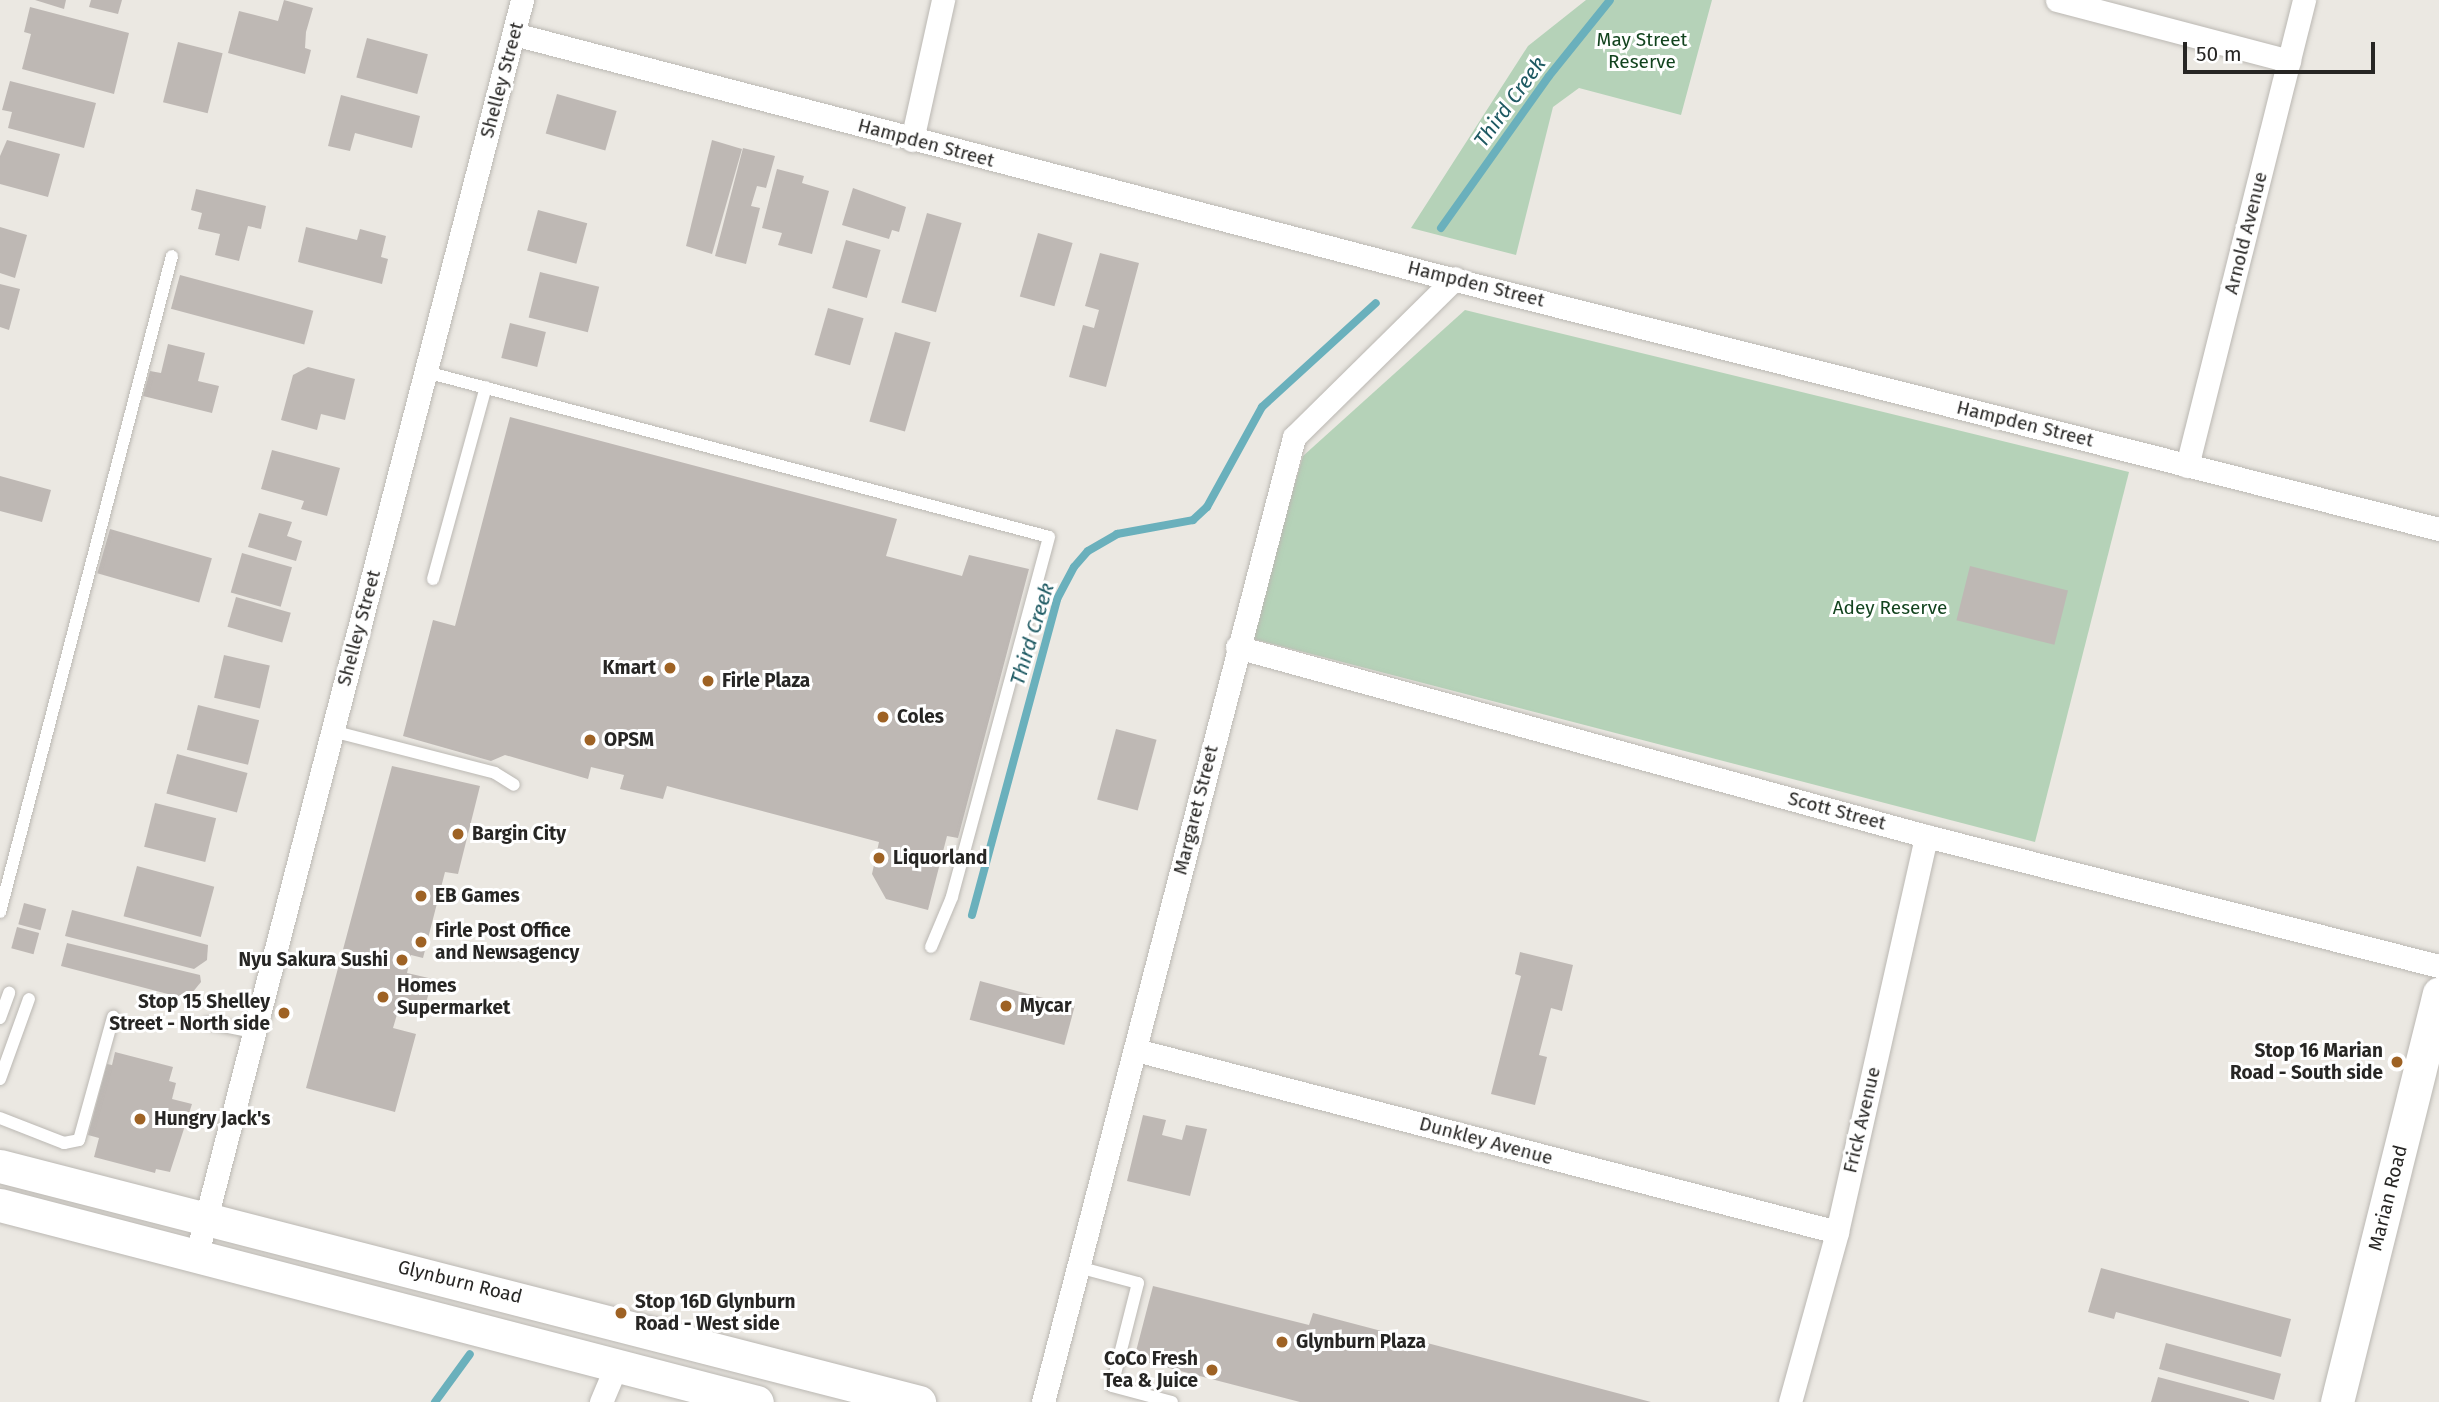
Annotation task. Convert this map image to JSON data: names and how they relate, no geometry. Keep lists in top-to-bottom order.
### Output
{
  "streets": {
    "main road": ["Marian Road", "Glynburn Road"],
    "street": [
      "Shelley Street",
      "Hampden Street",
      "Arnold Avenue",
      "Margaret Street",
      "Scott Street",
      "Frick Avenue",
      "Dunkley Avenue"
    ]
  },
  "crossings": [
    ["Shelley Street", "Hampden Street"],
    ["Shelley Street", "Glynburn Road"],
    ["Hampden Street", "Arnold Avenue"],
    ["Hampden Street", "Margaret Street"],
    ["Margaret Street", "Scott Street"],
    ["Margaret Street", "Dunkley Avenue"],
    ["Scott Street", "Frick Avenue"],
    ["Frick Avenue", "Dunkley Avenue"]
  ],
  "water": ["Third Creek"],
  "parks": ["May Street Reserve", "Adey Reserve"],
  "places": [
    "Kmart",
    "Firle Plaza",
    "Coles",
    "OPSM",
    "Bargin City",
    "Liquorland",
    "EB Games",
    "Firle Post Office and Newsagency",
    "Nyu Sakura Sushi",
    "Homes Supermarket",
    "Mycar",
    "Stop 15 Shelley Street - North side",
    "Stop 16 Marian Road - South side",
    "Hungry Jack's",
    "Stop 16D Glynburn Road - West side",
    "Glynburn Plaza",
    "CoCo Fresh Tea & Juice"
  ],
  "scale_bar": "50 m"
}
